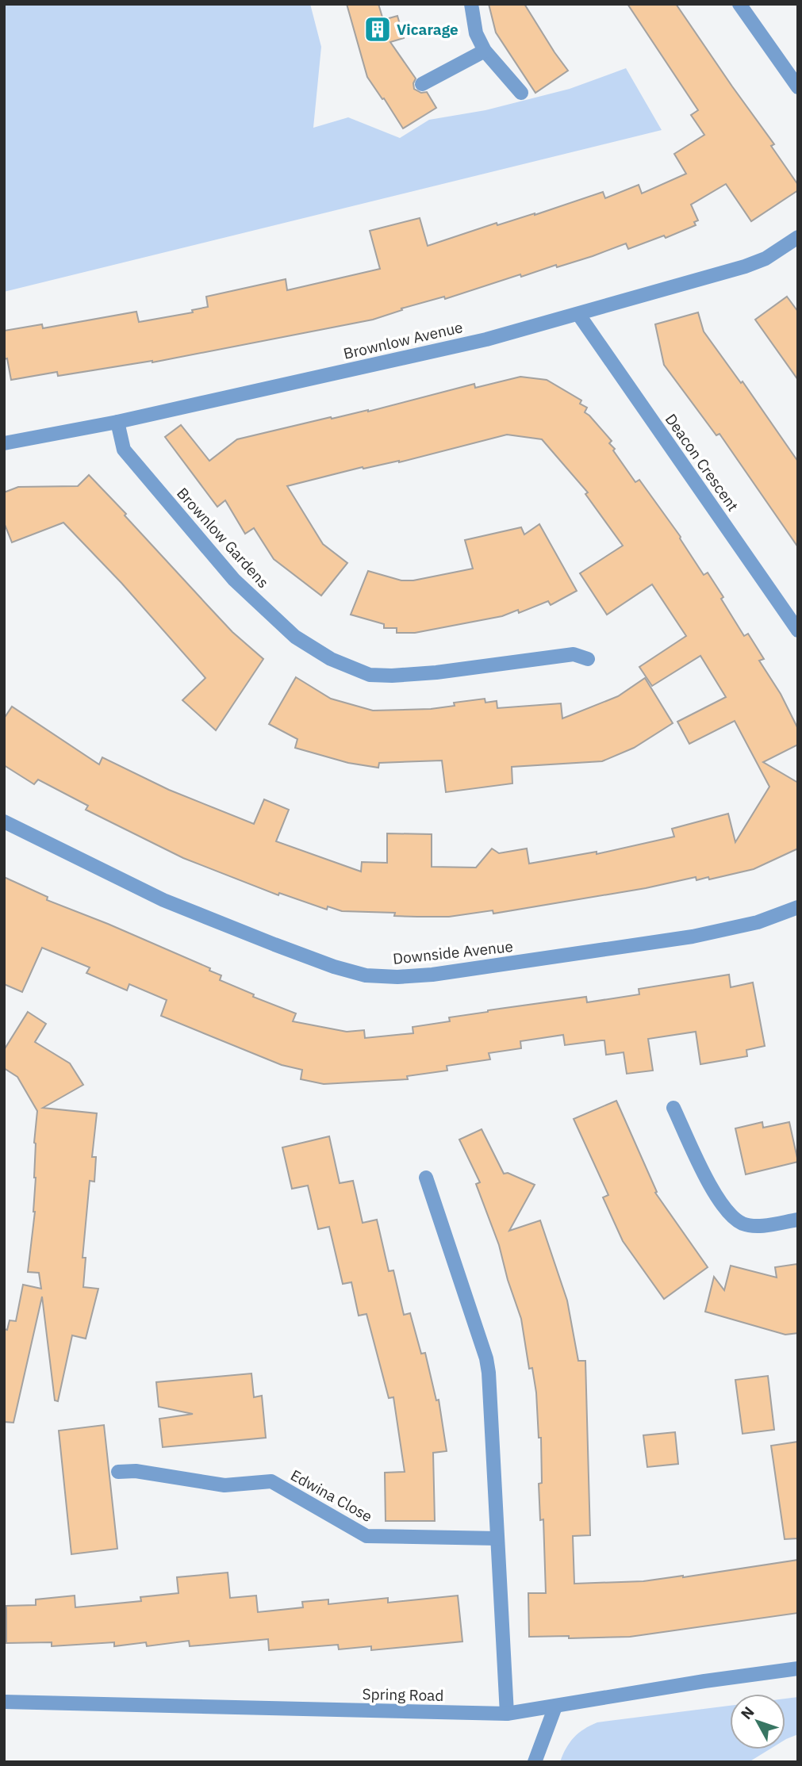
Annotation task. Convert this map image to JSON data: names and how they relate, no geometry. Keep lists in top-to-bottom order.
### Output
{
  "streets": {
    "street": [
      "Brownlow Avenue",
      "Deacon Crescent",
      "Brownlow Gardens",
      "Downside Avenue",
      "Edwina Close",
      "Spring Road"
    ]
  },
  "crossings": [
    ["Brownlow Avenue", "Deacon Crescent"],
    ["Brownlow Avenue", "Brownlow Gardens"]
  ],
  "places": {
    "building": ["Vicarage"]
  },
  "north": "top left"
}
